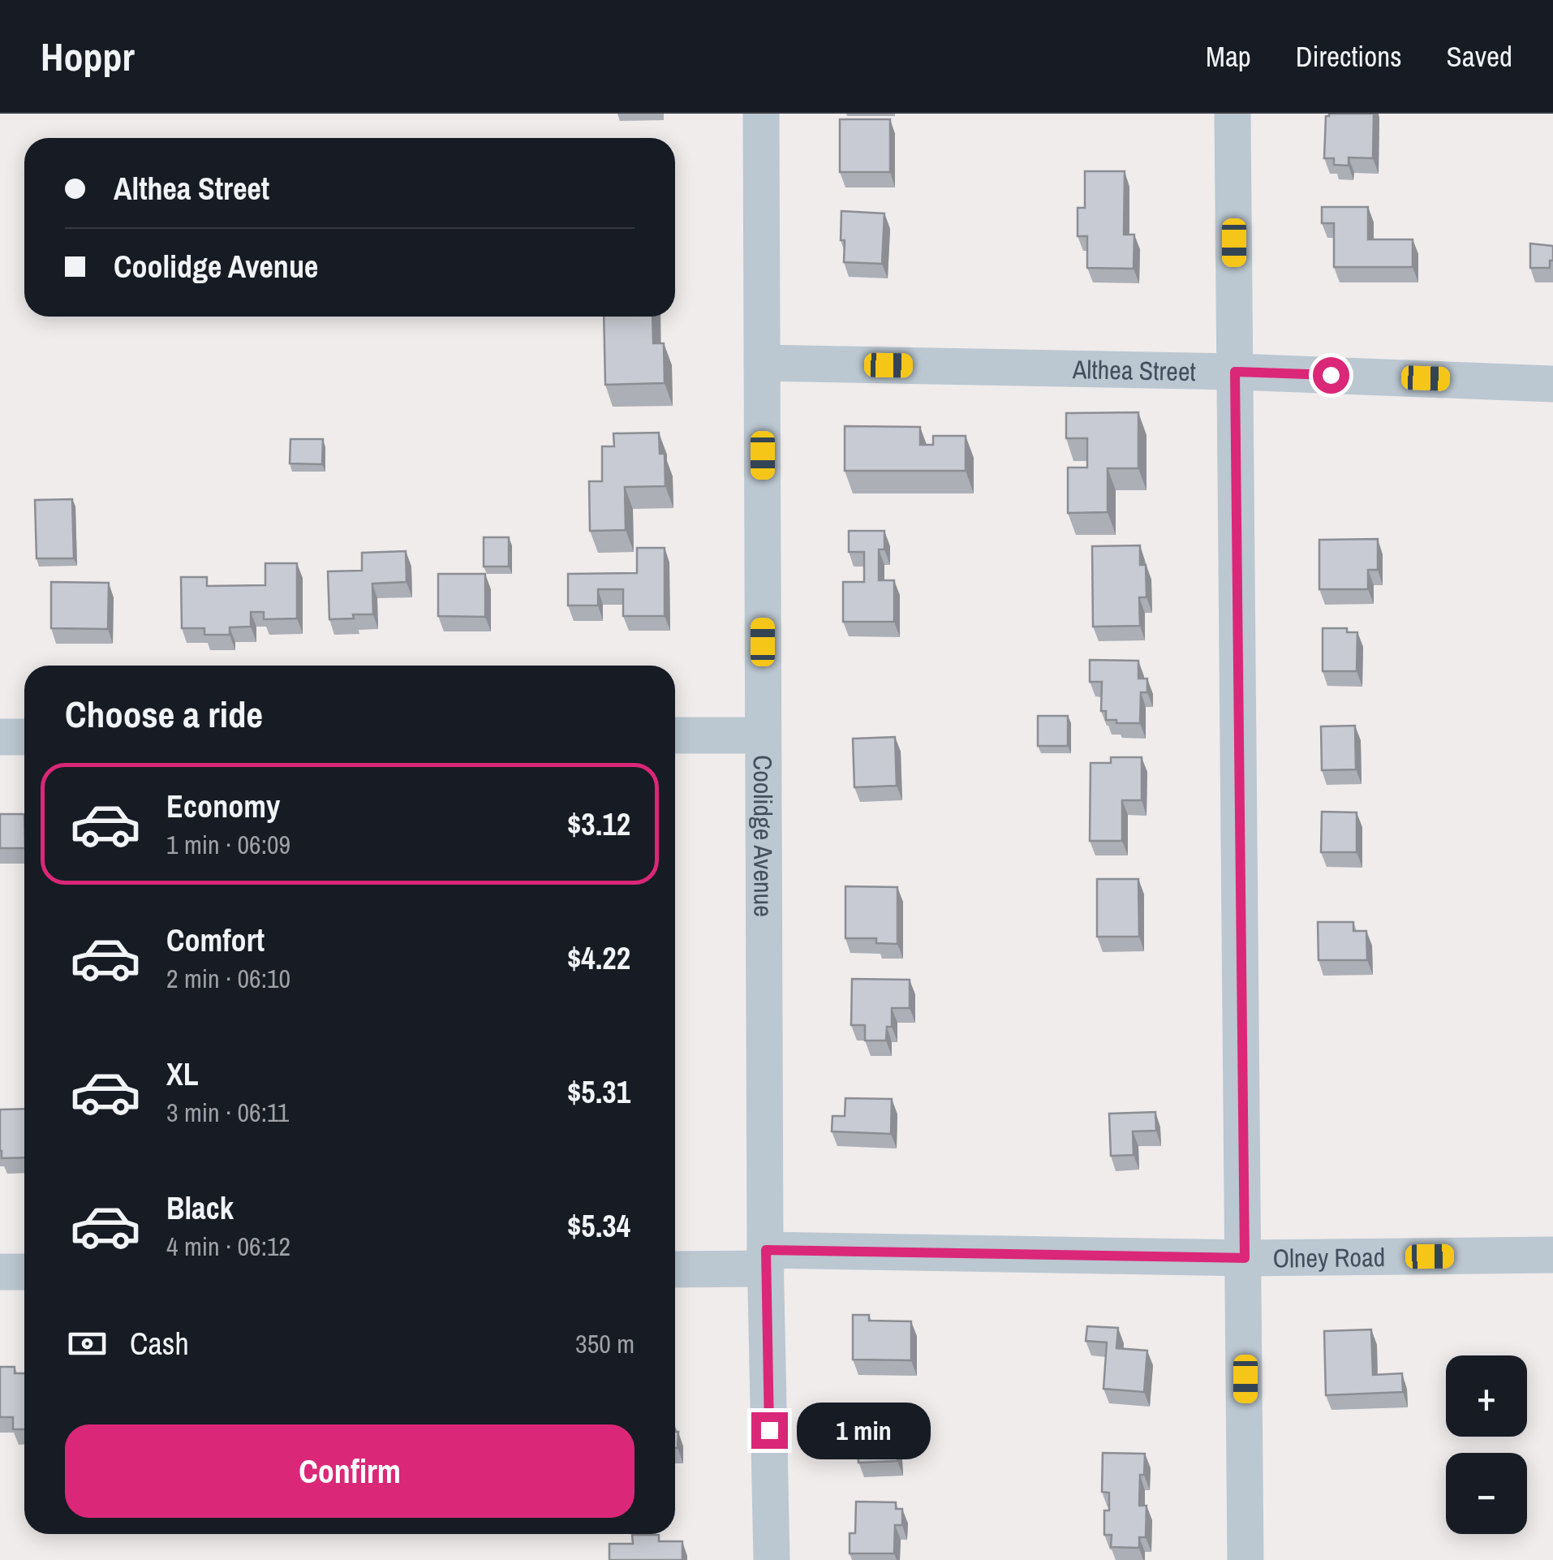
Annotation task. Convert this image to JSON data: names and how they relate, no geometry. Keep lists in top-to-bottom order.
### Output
{
  "streets": {
    "street": ["Althea Street", "Coolidge Avenue", "Olney Road"]
  },
  "crossings": [
    ["Althea Street", "Coolidge Avenue"],
    ["Coolidge Avenue", "Olney Road"]
  ],
  "page": {
    "header": "Hoppr",
    "nav": ["Map", "Directions", "Saved"],
    "banner": ["Althea Street", "Coolidge Avenue"],
    "heading": "Choose a ride",
    "list": [
      {
        "name": "Economy",
        "note": "1 min · 06:09",
        "value": "$3.12"
      },
      {
        "name": "Comfort",
        "note": "2 min · 06:10",
        "value": "$4.22"
      },
      {
        "name": "XL",
        "note": "3 min · 06:11",
        "value": "$5.31"
      },
      {
        "name": "Black",
        "note": "4 min · 06:12",
        "value": "$5.34"
      }
    ],
    "pay": ["Cash", "350 m"],
    "map_buttons": ["+", "−"],
    "bubble": "1 min",
    "buttons": "Confirm"
  }
}
